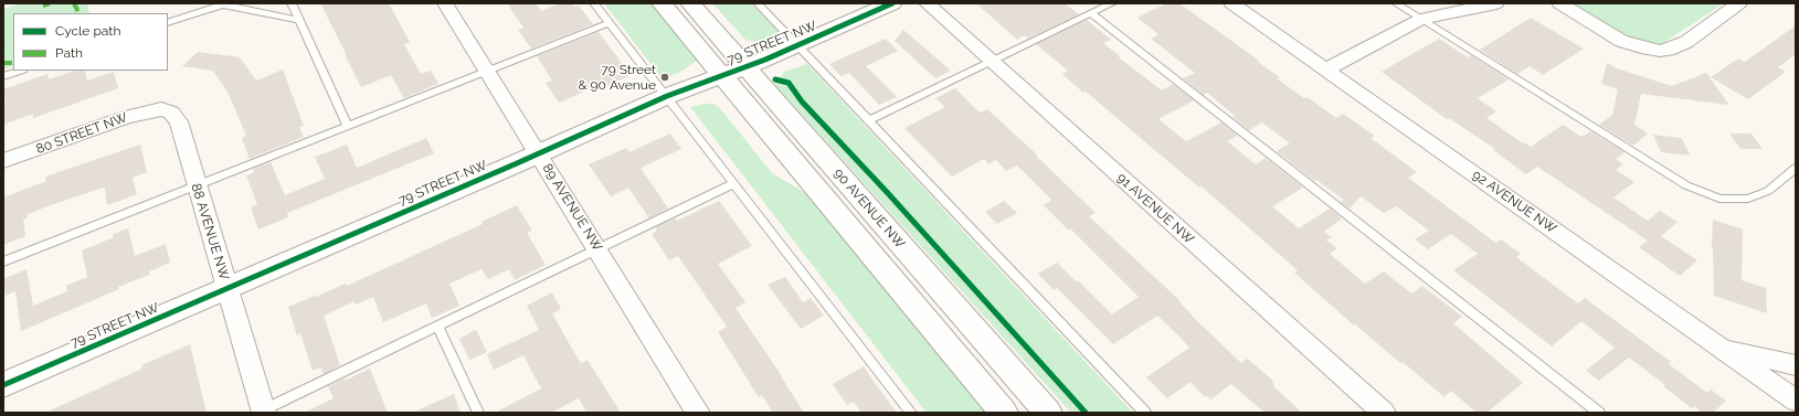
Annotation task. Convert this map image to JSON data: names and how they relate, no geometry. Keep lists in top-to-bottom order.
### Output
{
  "streets": {
    "main road": ["79 STREET NW", "90 AVENUE NW"],
    "street": [
      "80 STREET NW",
      "92 AVENUE NW",
      "89 AVENUE NW",
      "91 AVENUE NW",
      "88 AVENUE NW"
    ]
  },
  "crossings": [
    ["79 STREET NW", "89 AVENUE NW"],
    ["79 STREET NW", "90 AVENUE NW"],
    ["79 STREET NW", "88 AVENUE NW"],
    ["80 STREET NW", "88 AVENUE NW"]
  ],
  "places": ["79 Street & 90 Avenue"],
  "legend": ["Cycle path", "Path"]
}
